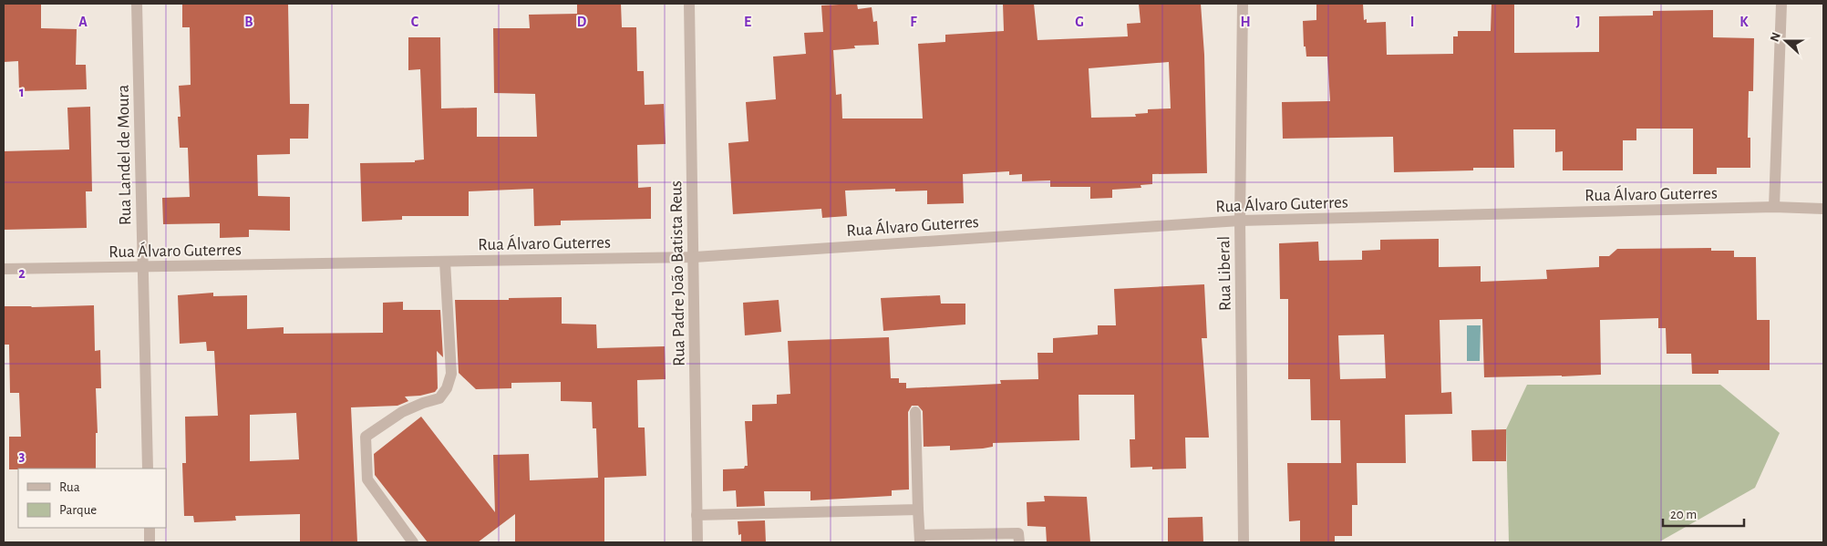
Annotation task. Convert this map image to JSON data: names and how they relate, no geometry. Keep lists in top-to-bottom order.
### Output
{
  "streets": {
    "street": [
      "Rua Landel de Moura",
      "Rua Álvaro Guterres",
      "Rua Padre João Batista Reus",
      "Rua Liberal"
    ]
  },
  "crossings": [
    ["Rua Landel de Moura", "Rua Álvaro Guterres"],
    ["Rua Álvaro Guterres", "Rua Padre João Batista Reus"],
    ["Rua Álvaro Guterres", "Rua Liberal"]
  ],
  "legend": ["Rua", "Parque"],
  "scale_bar": "20 m",
  "north": "left",
  "grid": {
    "columns": [
      "A",
      "B",
      "C",
      "D",
      "E",
      "F",
      "G",
      "H",
      "I",
      "J",
      "K"
    ],
    "rows": ["1", "2", "3"]
  }
}
